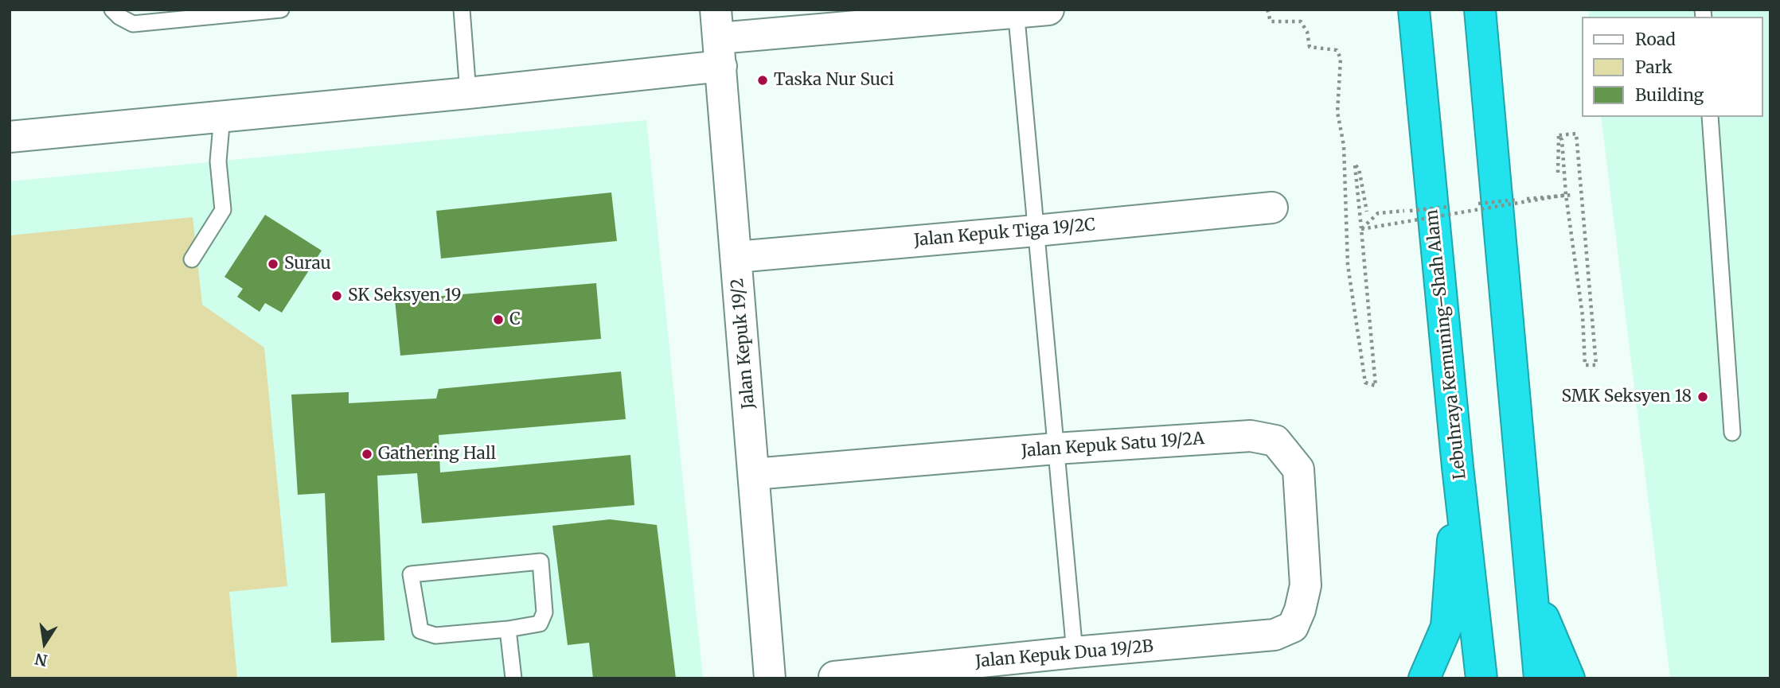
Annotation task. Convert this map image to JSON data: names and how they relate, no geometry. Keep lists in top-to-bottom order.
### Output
{
  "streets": {
    "highway": ["Lebuhraya Kemuning–Shah Alam"],
    "street": [
      "Jalan Kepuk Tiga 19/2C",
      "Jalan Kepuk 19/2",
      "Jalan Kepuk Satu 19/2A",
      "Jalan Kepuk Dua 19/2B"
    ]
  },
  "crossings": [
    ["Jalan Kepuk Tiga 19/2C", "Jalan Kepuk 19/2"],
    ["Jalan Kepuk 19/2", "Jalan Kepuk Satu 19/2A"],
    ["Jalan Kepuk Satu 19/2A", "Jalan Kepuk Dua 19/2B"]
  ],
  "places": [
    "Taska Nur Suci",
    "Surau",
    "SK Seksyen 19",
    "C",
    "SMK Seksyen 18",
    "Gathering Hall"
  ],
  "legend": ["Road", "Park", "Building"],
  "north": "bottom"
}
